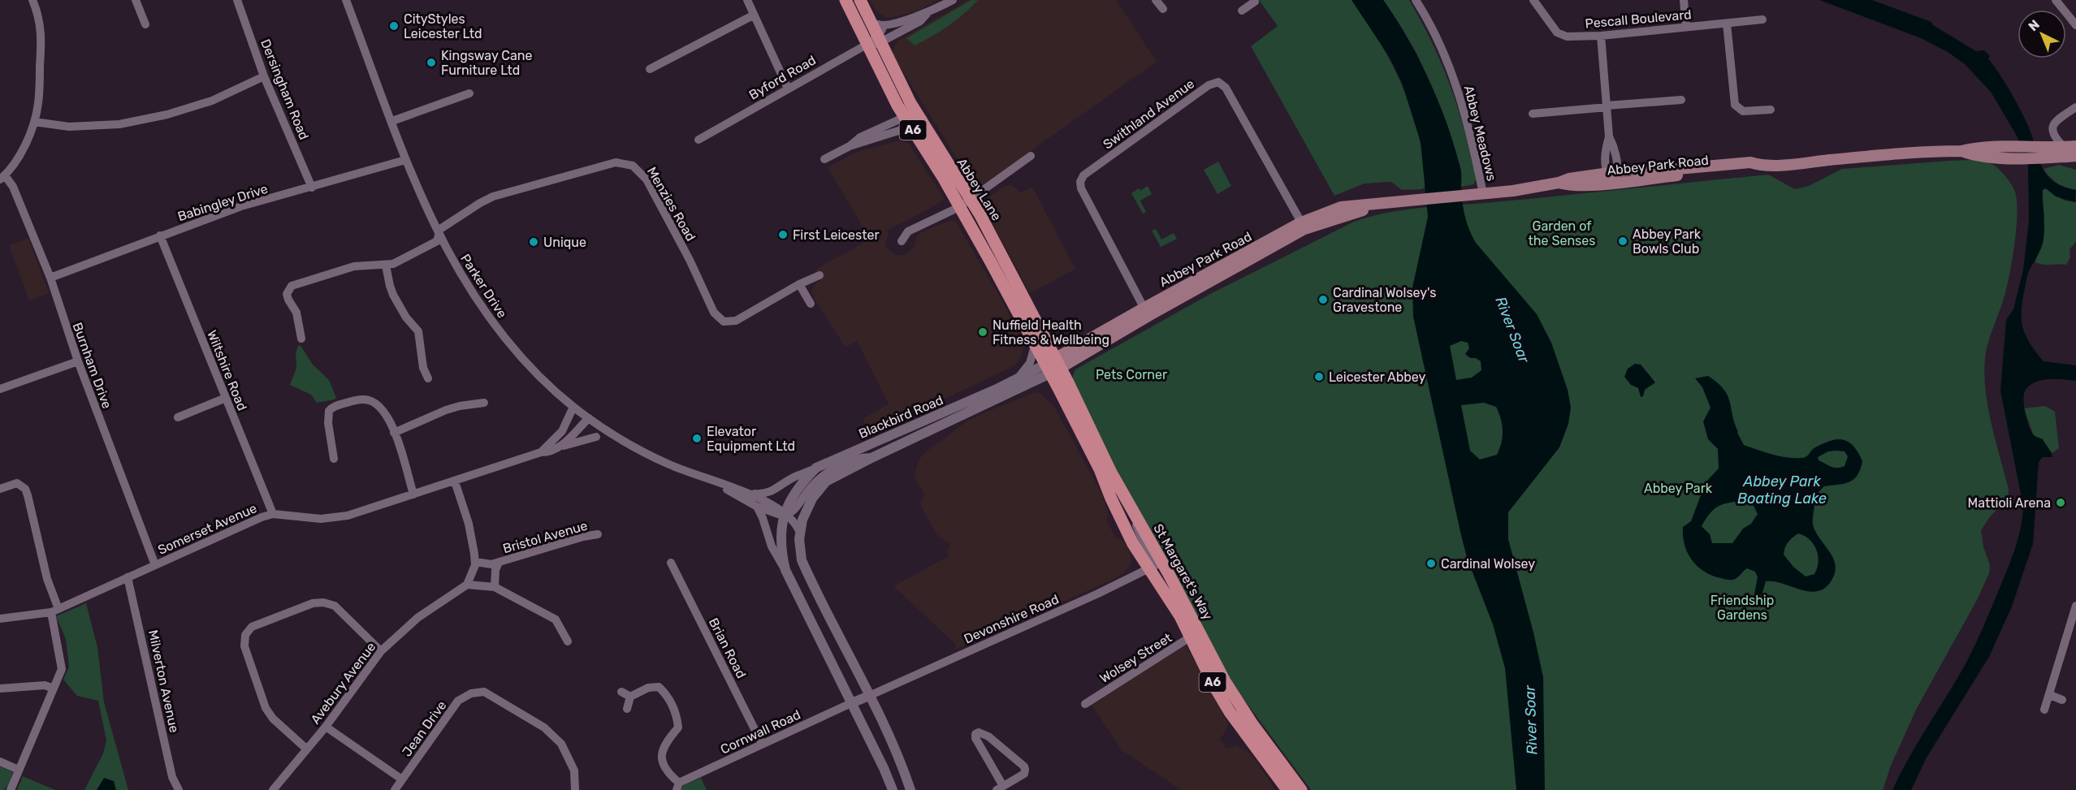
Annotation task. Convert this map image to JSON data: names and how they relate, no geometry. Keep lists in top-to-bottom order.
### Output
{
  "streets": {
    "main road": [
      "A6",
      "Abbey Park Road",
      "Abbey Lane",
      "St Margaret's Way"
    ],
    "street": [
      "Pescall Boulevard",
      "Byford Road",
      "Dersingham Road",
      "Swithland Avenue",
      "Abbey Meadows",
      "Babingley Drive",
      "Menzies Road",
      "Parker Drive",
      "Burnham Drive",
      "Wiltshire Road",
      "Blackbird Road",
      "Somerset Avenue",
      "Bristol Avenue",
      "Devonshire Road",
      "Brian Road",
      "Wolsey Street",
      "Milverton Avenue",
      "Avebury Avenue",
      "Jean Drive",
      "Cornwall Road"
    ]
  },
  "crossings": [
    ["Byford Road", "Abbey Lane"],
    ["Dersingham Road", "Babingley Drive"],
    ["Swithland Avenue", "Abbey Park Road"],
    ["Abbey Meadows", "Abbey Park Road"],
    ["Abbey Park Road", "Abbey Lane"],
    ["Abbey Park Road", "Blackbird Road"],
    ["Abbey Park Road", "St Margaret's Way"],
    ["Abbey Lane", "Blackbird Road"],
    ["Abbey Lane", "St Margaret's Way"],
    ["Babingley Drive", "Parker Drive"],
    ["Babingley Drive", "Burnham Drive"],
    ["Babingley Drive", "Wiltshire Road"],
    ["Menzies Road", "Parker Drive"],
    ["Parker Drive", "Blackbird Road"],
    ["Parker Drive", "Somerset Avenue"],
    ["Burnham Drive", "Somerset Avenue"],
    ["Wiltshire Road", "Somerset Avenue"],
    ["Blackbird Road", "St Margaret's Way"],
    ["Blackbird Road", "Devonshire Road"],
    ["Blackbird Road", "Cornwall Road"],
    ["Somerset Avenue", "Milverton Avenue"],
    ["Bristol Avenue", "Avebury Avenue"],
    ["St Margaret's Way", "Devonshire Road"],
    ["St Margaret's Way", "Wolsey Street"],
    ["Brian Road", "Cornwall Road"]
  ],
  "water": ["River Soar", "Abbey Park Boating Lake"],
  "parks": [
    "Garden of the Senses",
    "Pets Corner",
    "Abbey Park",
    "Friendship Gardens"
  ],
  "places": [
    "CityStyles Leicester Ltd",
    "Kingsway Cane Furniture Ltd",
    "First Leicester",
    "Abbey Park Bowls Club",
    "Unique",
    "Cardinal Wolsey's Gravestone",
    "Nuffield Health Fitness & Wellbeing",
    "Leicester Abbey",
    "Elevator Equipment Ltd",
    "Mattioli Arena",
    "Cardinal Wolsey"
  ],
  "north": "top left"
}
